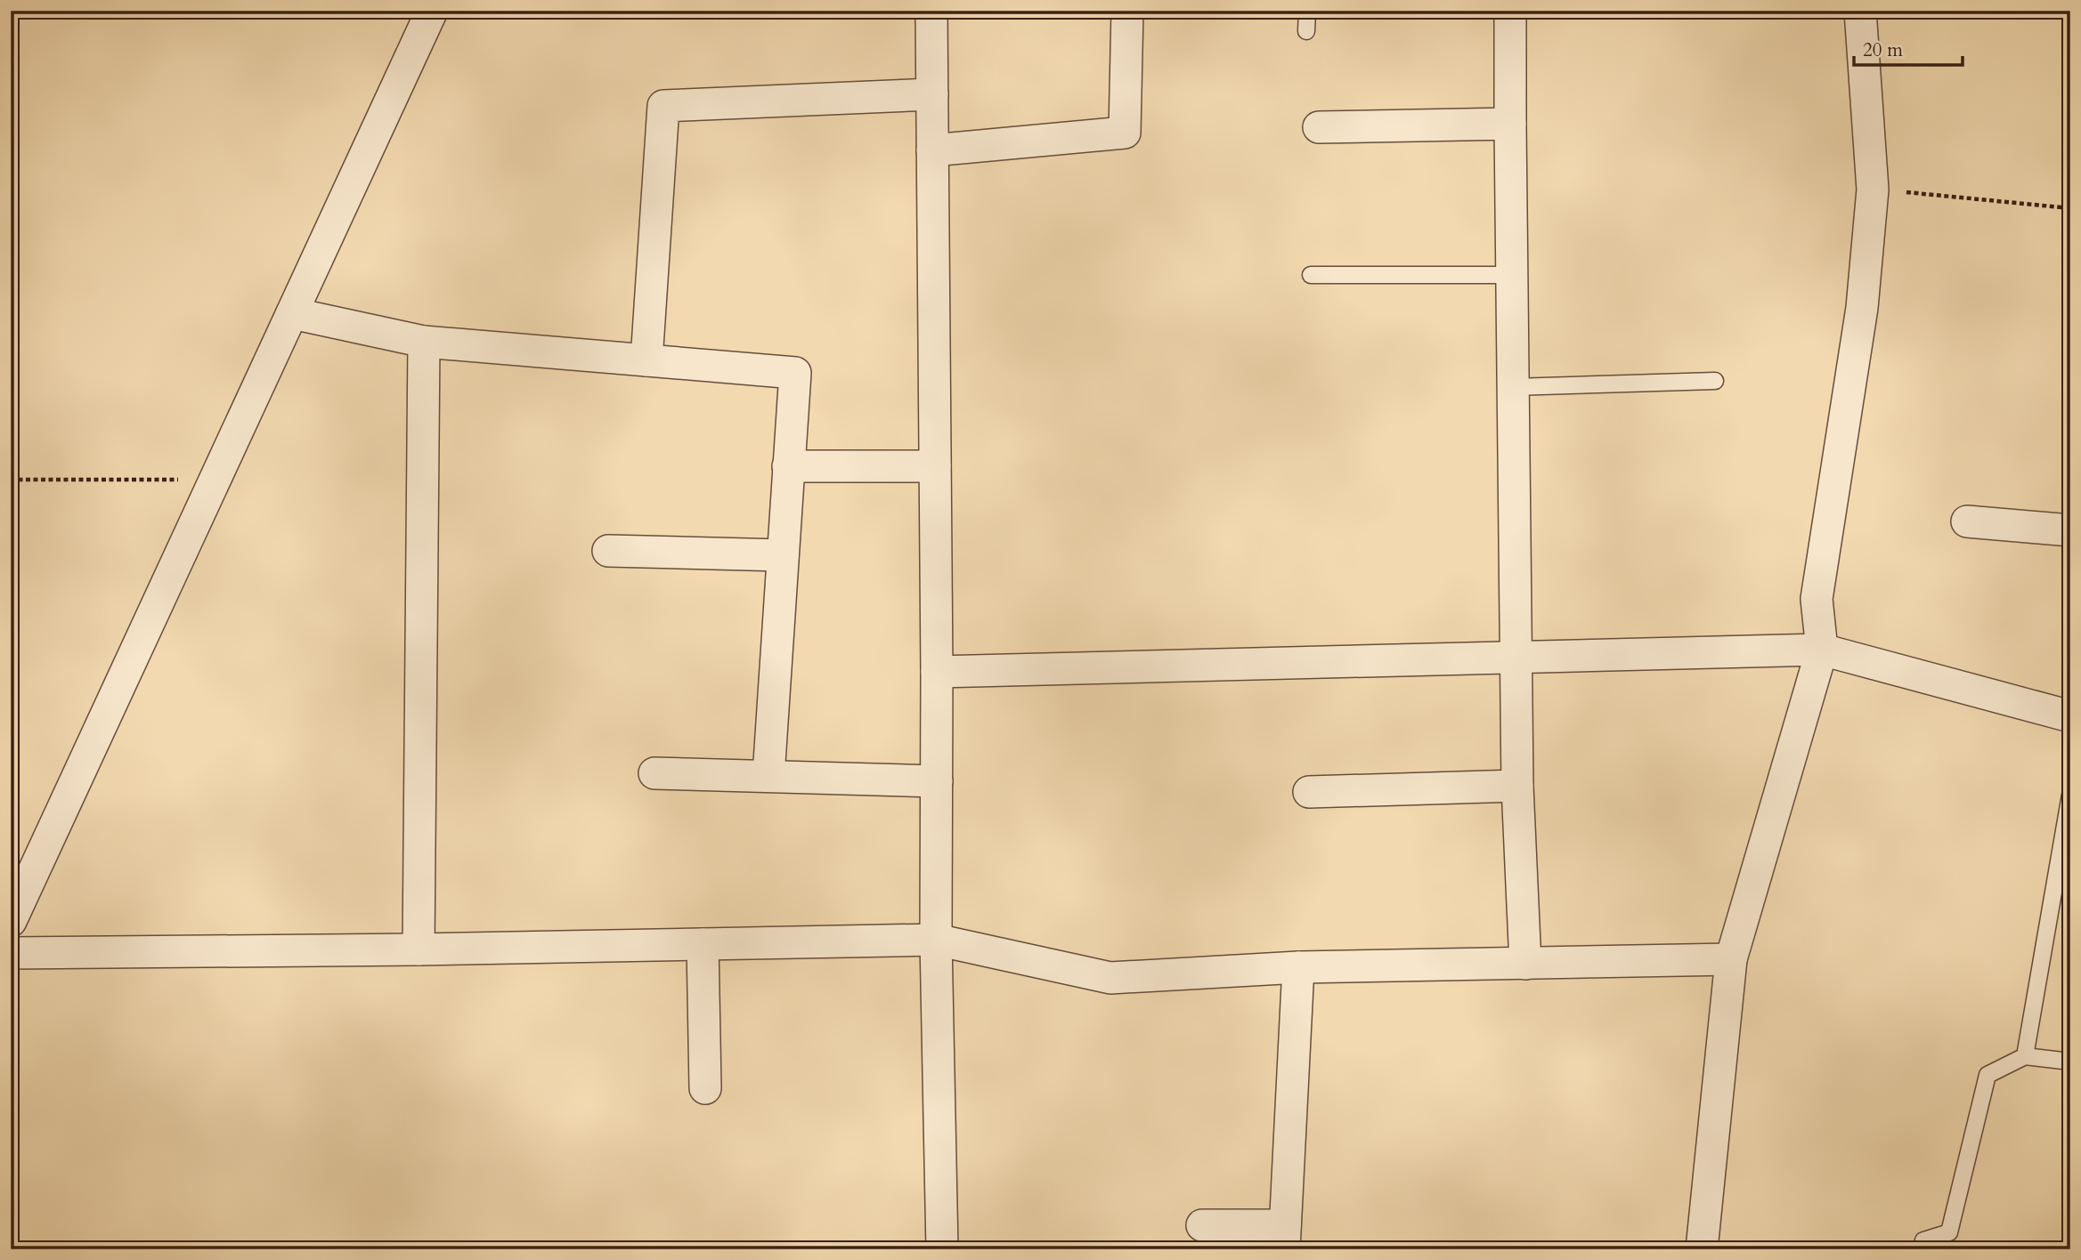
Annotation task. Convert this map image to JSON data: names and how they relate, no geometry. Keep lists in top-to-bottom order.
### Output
{
  "scale_bar": "20 m"
}
